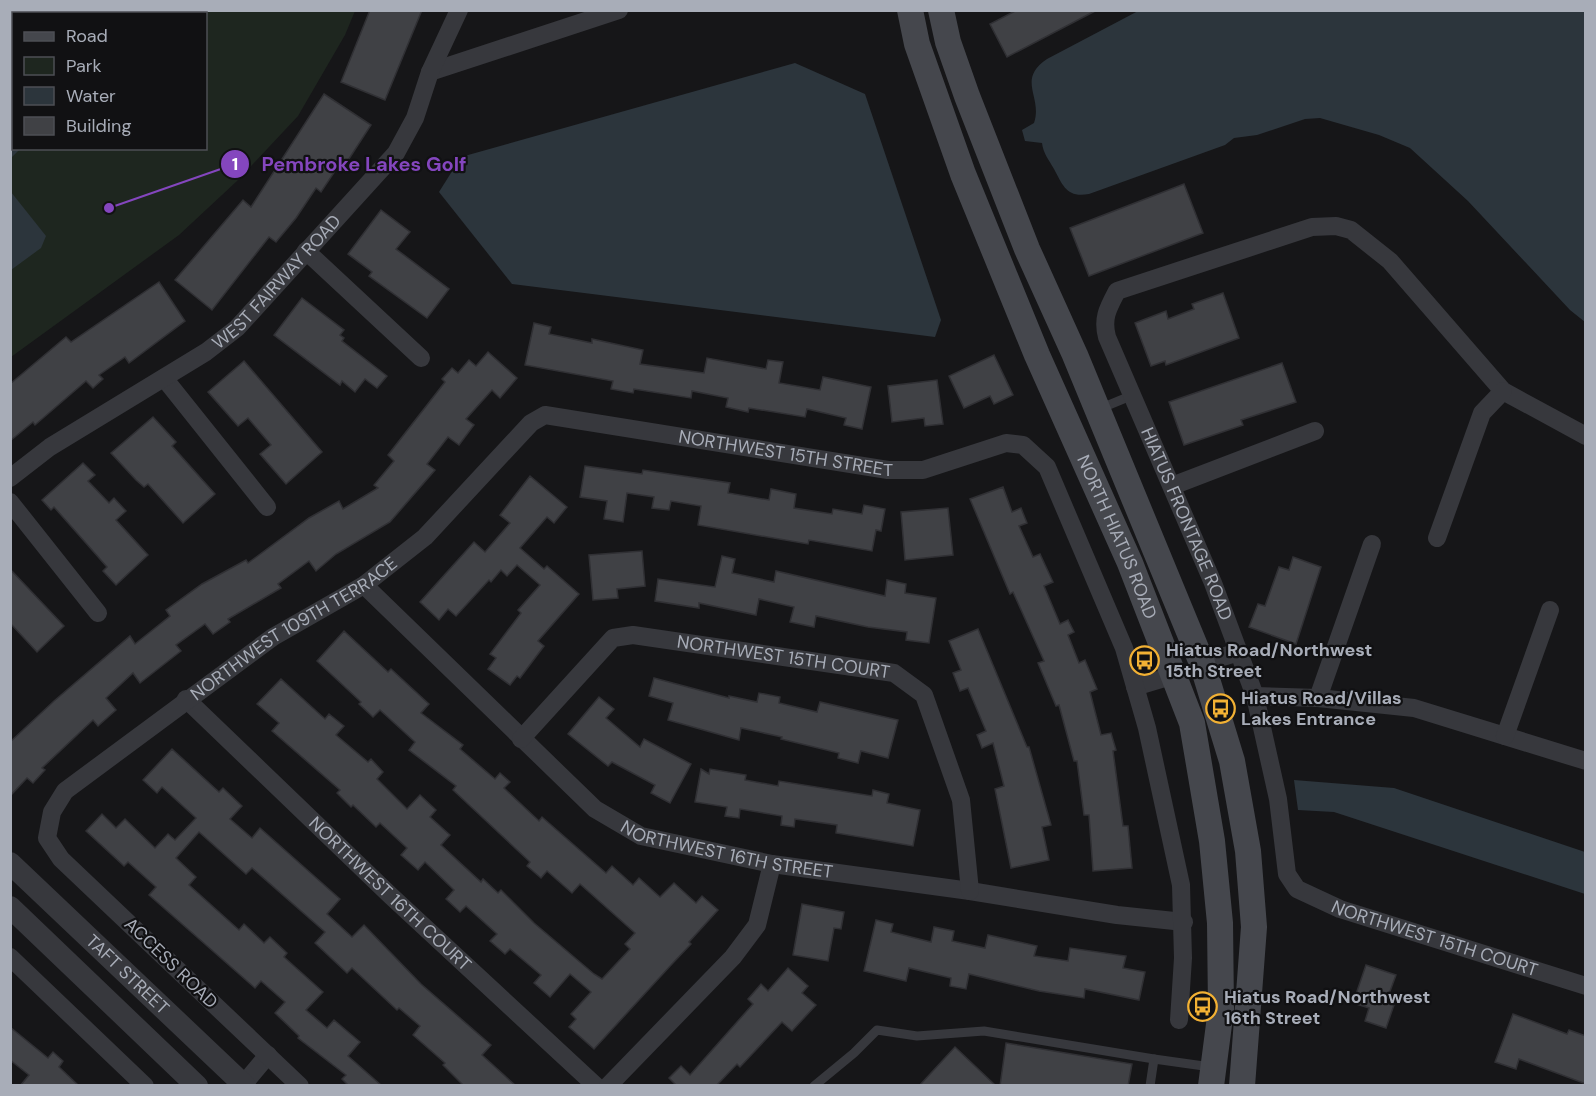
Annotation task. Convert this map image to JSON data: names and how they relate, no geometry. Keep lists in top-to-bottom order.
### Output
{
  "streets": {
    "main road": ["NORTH HIATUS ROAD"],
    "street": [
      "WEST FAIRWAY ROAD",
      "NORTHWEST 15TH STREET",
      "HIATUS FRONTAGE ROAD",
      "NORTHWEST 109TH TERRACE",
      "NORTHWEST 15TH COURT",
      "NORTHWEST 16TH STREET",
      "NORTHWEST 16TH COURT",
      "ACCESS ROAD",
      "TAFT STREET"
    ]
  },
  "crossings": [
    ["NORTHWEST 15TH STREET", "NORTHWEST 109TH TERRACE"],
    ["HIATUS FRONTAGE ROAD", "NORTHWEST 15TH COURT"],
    ["NORTHWEST 109TH TERRACE", "NORTHWEST 16TH STREET"],
    ["NORTHWEST 109TH TERRACE", "NORTHWEST 16TH COURT"],
    ["NORTHWEST 109TH TERRACE", "ACCESS ROAD"],
    ["NORTHWEST 15TH COURT", "NORTHWEST 16TH STREET"]
  ],
  "places": {
    "other": ["Pembroke Lakes Golf"],
    "bus stop": ["Hiatus Road/Northwest 15th Street", "Hiatus Road/Villas Lakes Entrance", "Hiatus Road/Northwest 16th Street"]
  },
  "legend": [
    "Road",
    "Park",
    "Water",
    "Building"
  ]
}
